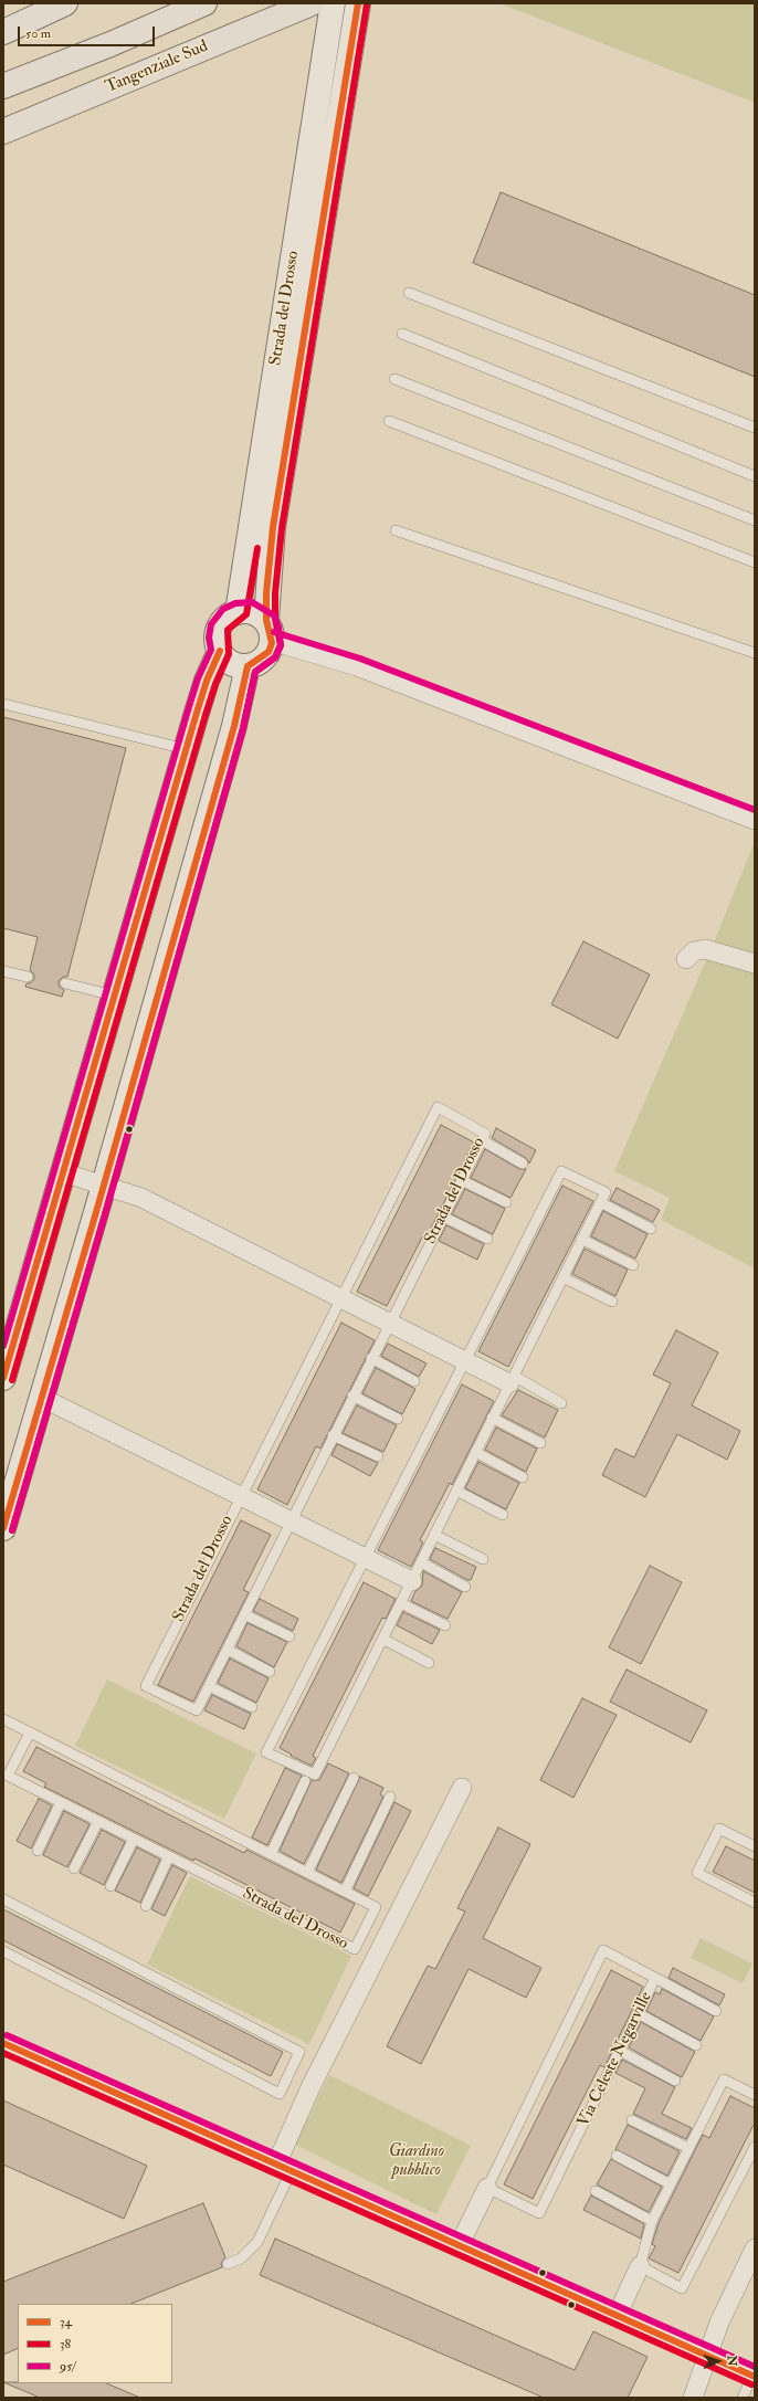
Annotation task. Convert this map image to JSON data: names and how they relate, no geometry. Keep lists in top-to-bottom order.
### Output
{
  "streets": {
    "highway": ["Tangenziale Sud"],
    "street": ["Strada del Drosso", "Via Celeste Negarville"]
  },
  "parks": ["Giardino pubblico"],
  "lines": ["transit line 34", "transit line 38", "transit line 95/"],
  "legend": ["34", "38", "95/"],
  "scale_bar": "50 m",
  "north": "right"
}
